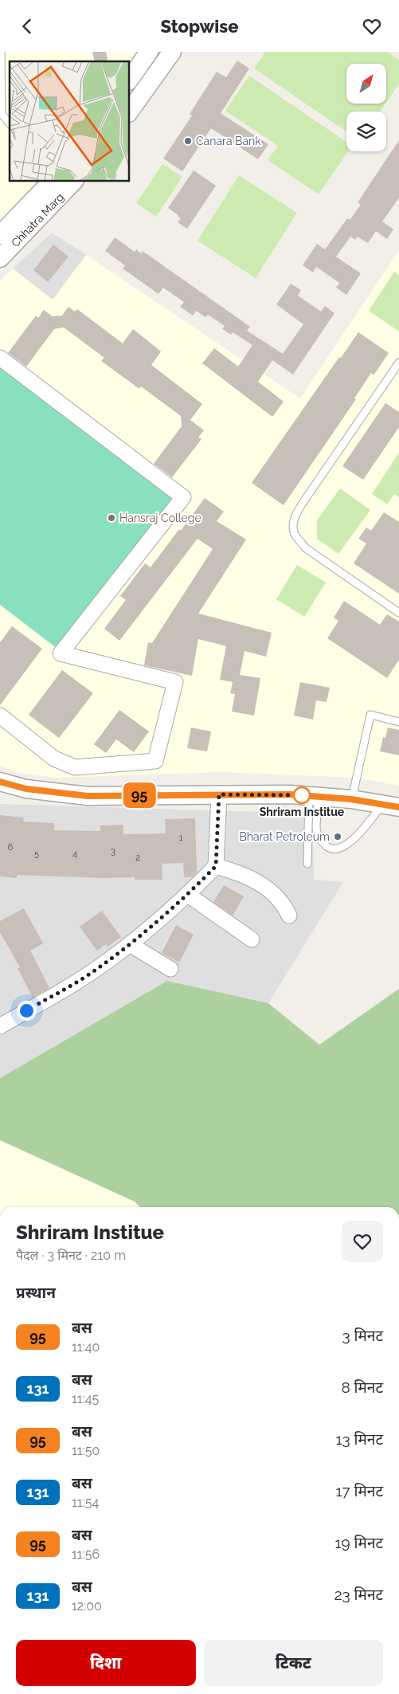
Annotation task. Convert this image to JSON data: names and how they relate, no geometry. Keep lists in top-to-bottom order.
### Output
{
  "streets": {
    "street": ["Chhatra Marg"]
  },
  "places": [
    "Canara Bank",
    "Hansraj College",
    "Shriram Institue",
    "Bharat Petroleum"
  ],
  "lines": ["bus line 95"],
  "house_numbers": [
    "1",
    "6",
    "3",
    "5",
    "4",
    "2"
  ],
  "north": "top right",
  "page": {
    "header": "Stopwise",
    "on_map": "95",
    "heading": [
      ["Shriram Institue", "पैदल · 3 मिनट · 210 m"],
      "प्रस्थान"
    ],
    "list": [
      {
        "mark": "95",
        "name": "बस",
        "note": "11:40",
        "value": "3 मिनट"
      },
      {
        "mark": "131",
        "name": "बस",
        "note": "11:45",
        "value": "8 मिनट"
      },
      {
        "mark": "95",
        "name": "बस",
        "note": "11:50",
        "value": "13 मिनट"
      },
      {
        "mark": "131",
        "name": "बस",
        "note": "11:54",
        "value": "17 मिनट"
      },
      {
        "mark": "95",
        "name": "बस",
        "note": "11:56",
        "value": "19 मिनट"
      },
      {
        "mark": "131",
        "name": "बस",
        "note": "12:00",
        "value": "23 मिनट"
      }
    ],
    "buttons": ["दिशा", "टिकट"]
  }
}
